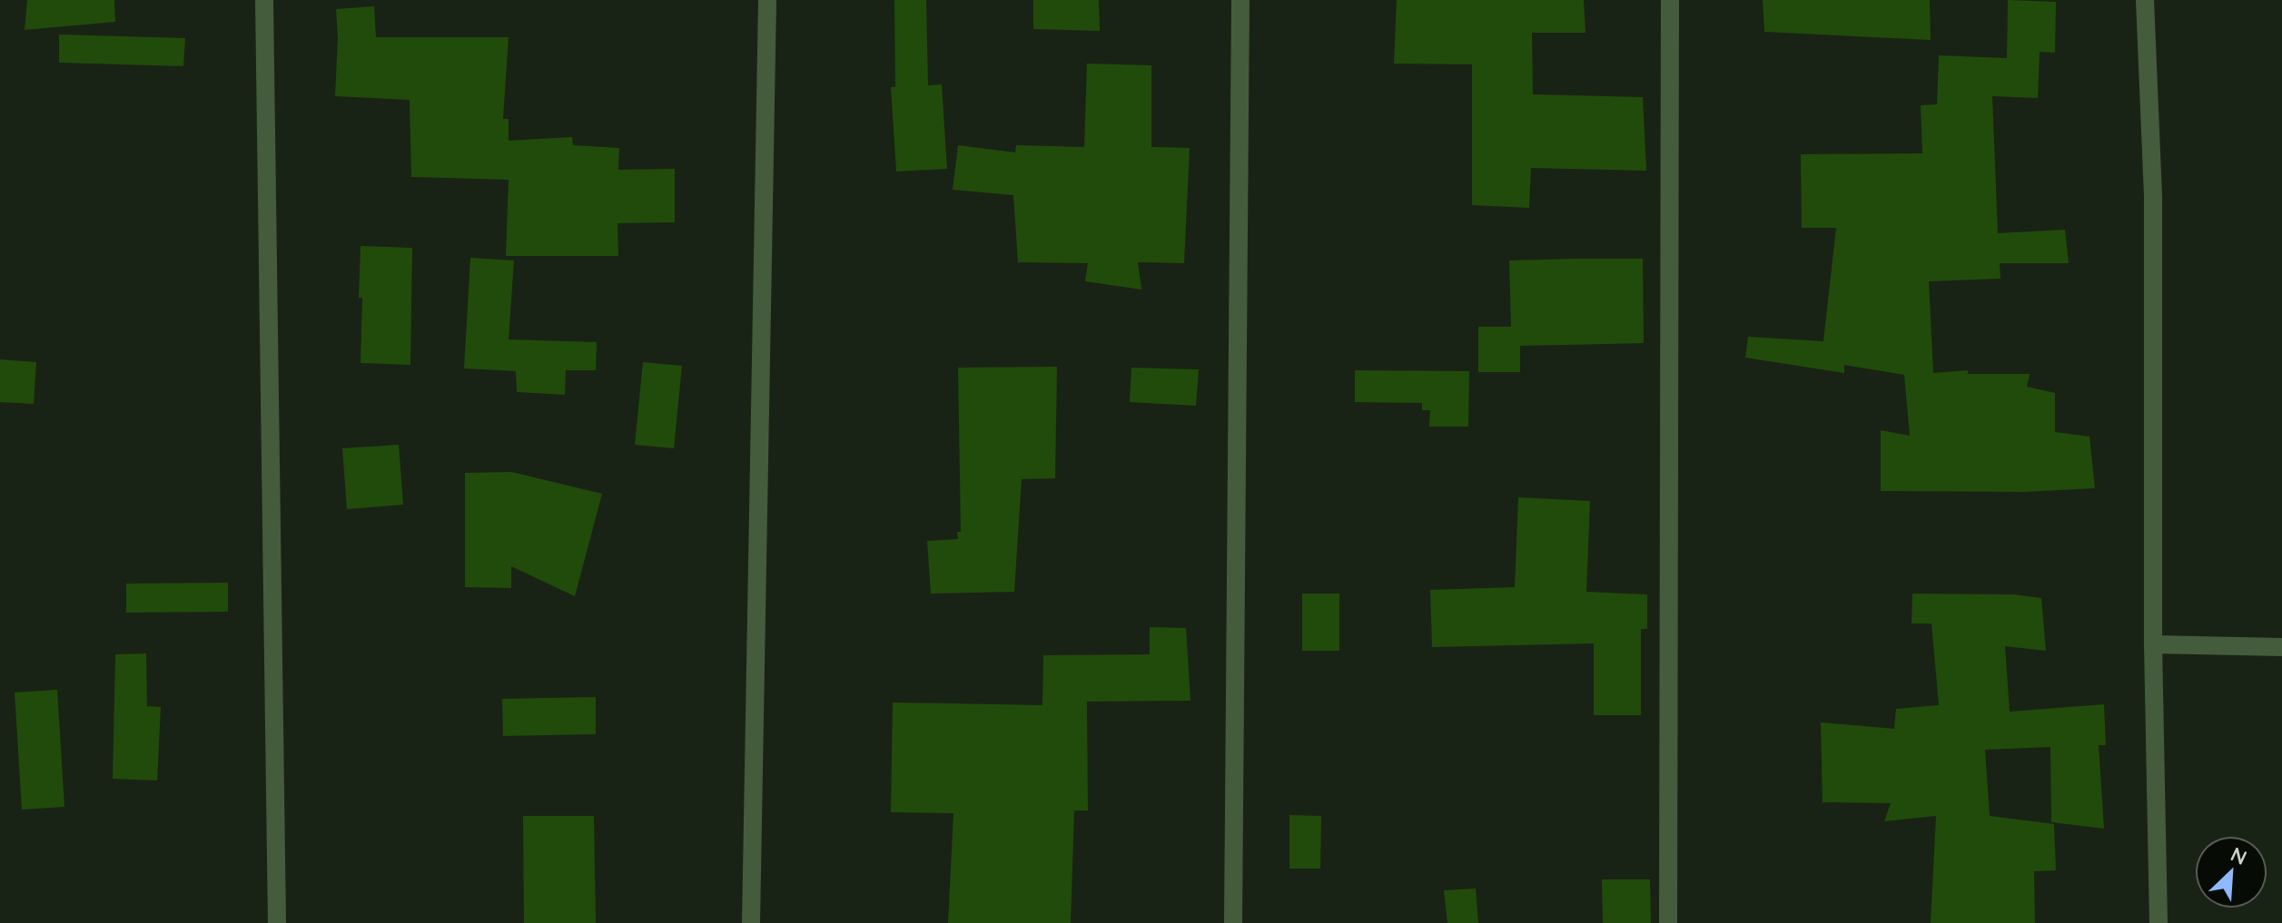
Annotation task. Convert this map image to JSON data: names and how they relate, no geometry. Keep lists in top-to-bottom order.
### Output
{
  "north": "top right"
}
